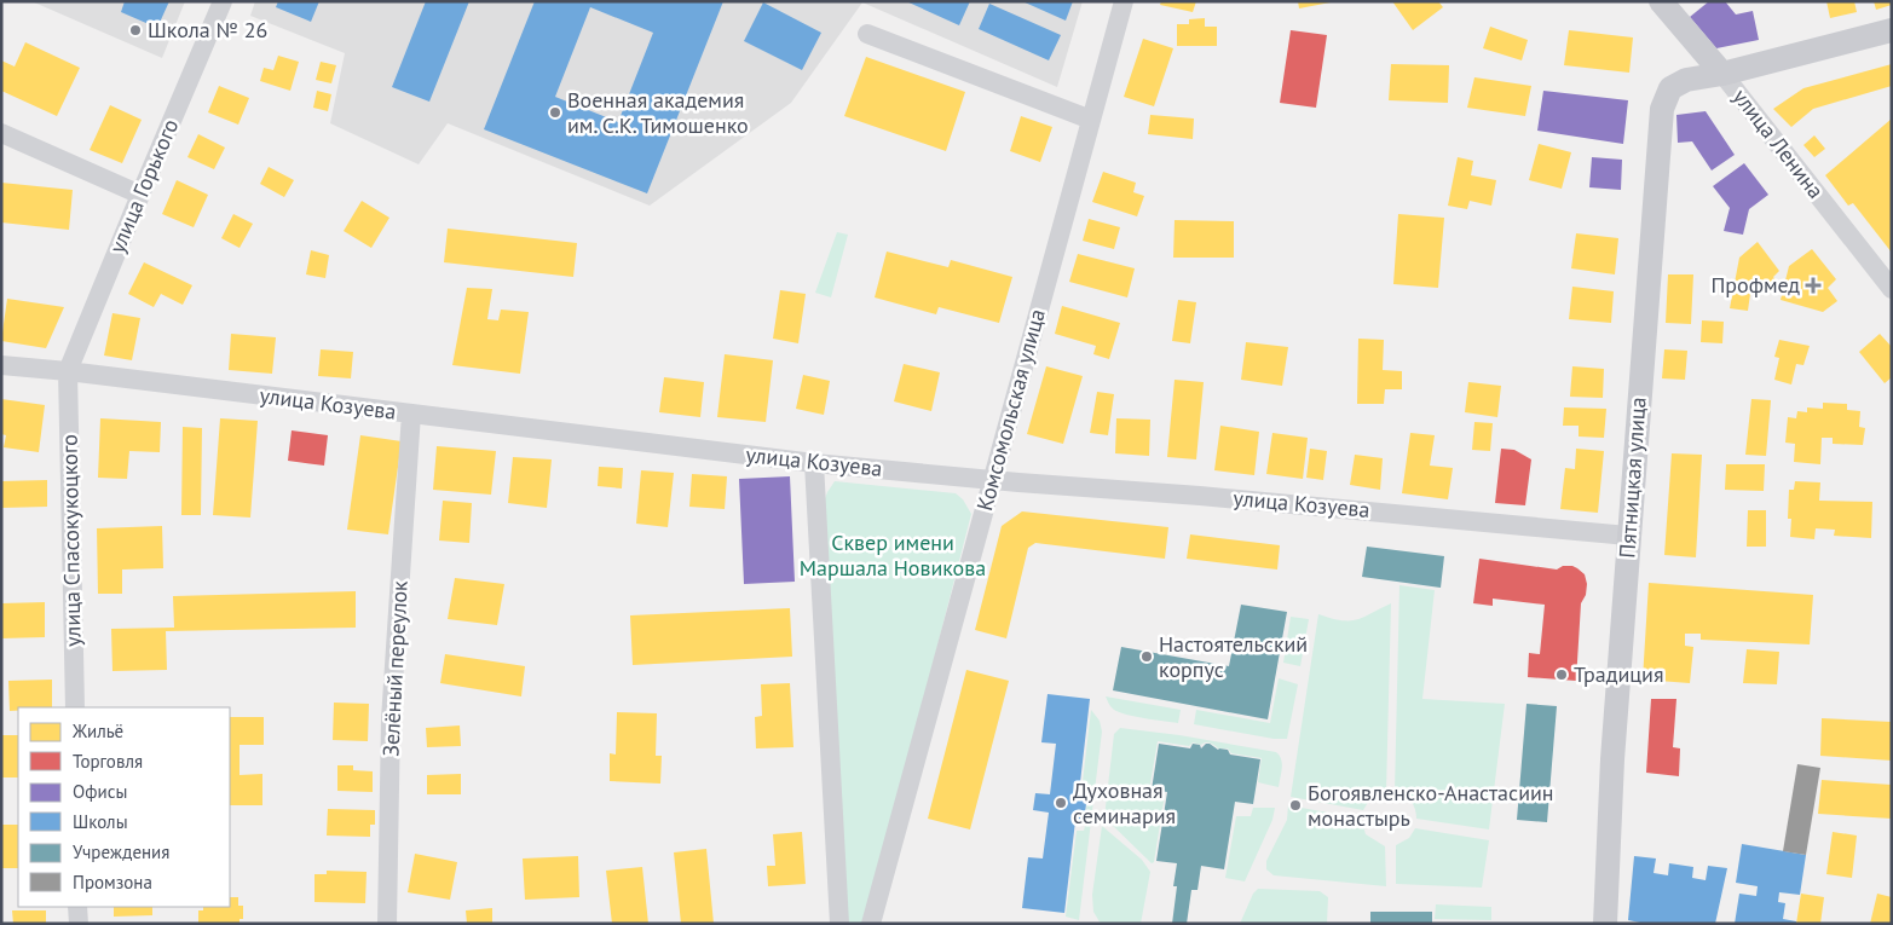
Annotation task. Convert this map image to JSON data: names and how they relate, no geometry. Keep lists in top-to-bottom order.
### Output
{
  "streets": {
    "main road": ["улица Ленина", "Пятницкая улица"],
    "street": [
      "улица Горького",
      "улица Козуева",
      "Комсомольская улица",
      "улица Спасокукоцкого",
      "Зелёный переулок"
    ]
  },
  "crossings": [
    ["улица Ленина", "Пятницкая улица"],
    ["улица Горького", "улица Козуева"],
    ["улица Горького", "улица Спасокукоцкого"],
    ["улица Козуева", "Комсомольская улица"],
    ["улица Козуева", "Пятницкая улица"],
    ["улица Козуева", "улица Спасокукоцкого"],
    ["улица Козуева", "Зелёный переулок"]
  ],
  "parks": ["Сквер имени Маршала Новикова"],
  "places": {
    "other": [
      "Школа № 26",
      "Военная академия им. С.К. Тимошенко",
      "Настоятельский корпус",
      "Традиция",
      "Духовная семинария",
      "Богоявленско-Анастасиин монастырь"
    ],
    "health": ["Профмед"]
  },
  "legend": [
    "Жильё",
    "Торговля",
    "Офисы",
    "Школы",
    "Учреждения",
    "Промзона"
  ]
}
